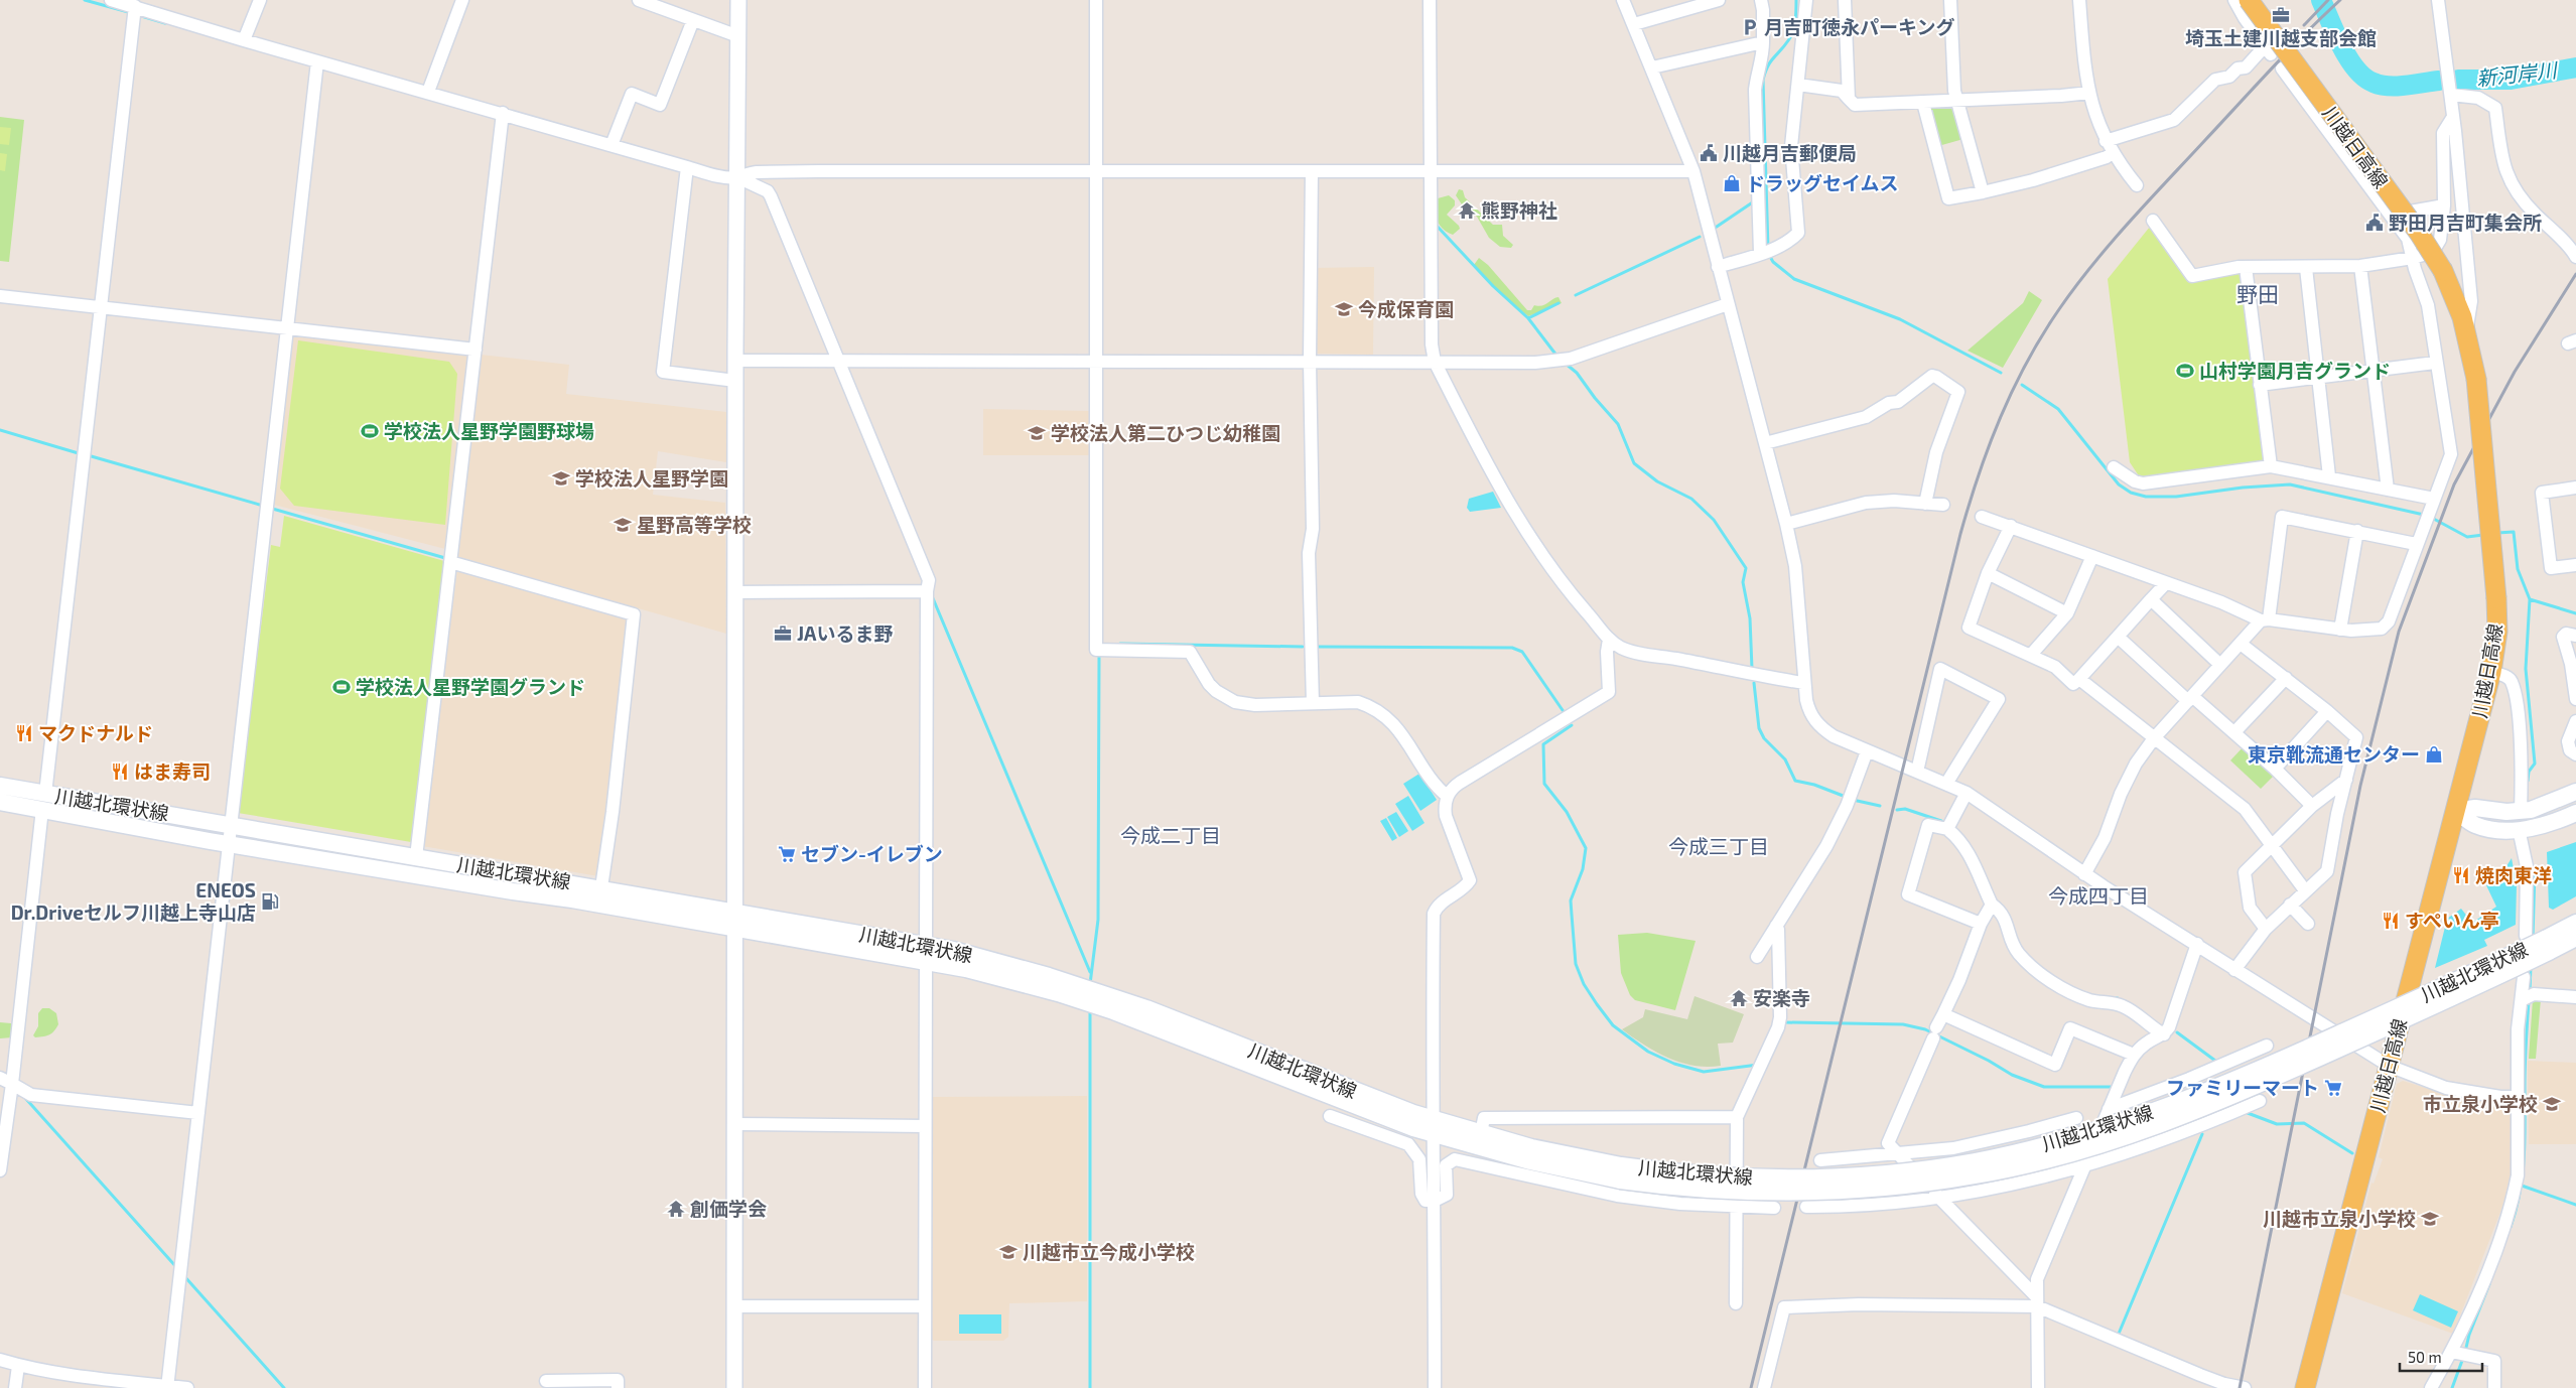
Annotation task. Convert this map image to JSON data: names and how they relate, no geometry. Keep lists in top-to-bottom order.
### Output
{
  "streets": {
    "main road": ["川越日高線", "川越北環状線"]
  },
  "districts": [
    "野田",
    "今成二丁目",
    "今成三丁目",
    "今成四丁目"
  ],
  "water": ["新河岸川"],
  "places": {
    "office": ["埼玉土建川越支部会館", "JAいるま野"],
    "parking": ["月吉町徳永パーキング"],
    "public building": ["川越月吉郵便局", "野田月吉町集会所"],
    "shop": ["ドラッグセイムス", "東京靴流通センター"],
    "temple": ["熊野神社", "安楽寺", "創価学会"],
    "school or university": [
      "今成保育園",
      "学校法人第二ひつじ幼稚園",
      "学校法人星野学園",
      "星野高等学校",
      "市立泉小学校",
      "川越市立泉小学校",
      "川越市立今成小学校"
    ],
    "sports": ["山村学園月吉グランド", "学校法人星野学園野球場", "学校法人星野学園グランド"],
    "restaurant": [
      "マクドナルド",
      "はま寿司",
      "焼肉東洋",
      "すぺいん亭"
    ],
    "supermarket": ["セブン-イレブン", "ファミリーマート"],
    "fuel station": ["ENEOS Dr.Driveセルフ川越上寺山店"]
  },
  "scale_bar": "50 m"
}
